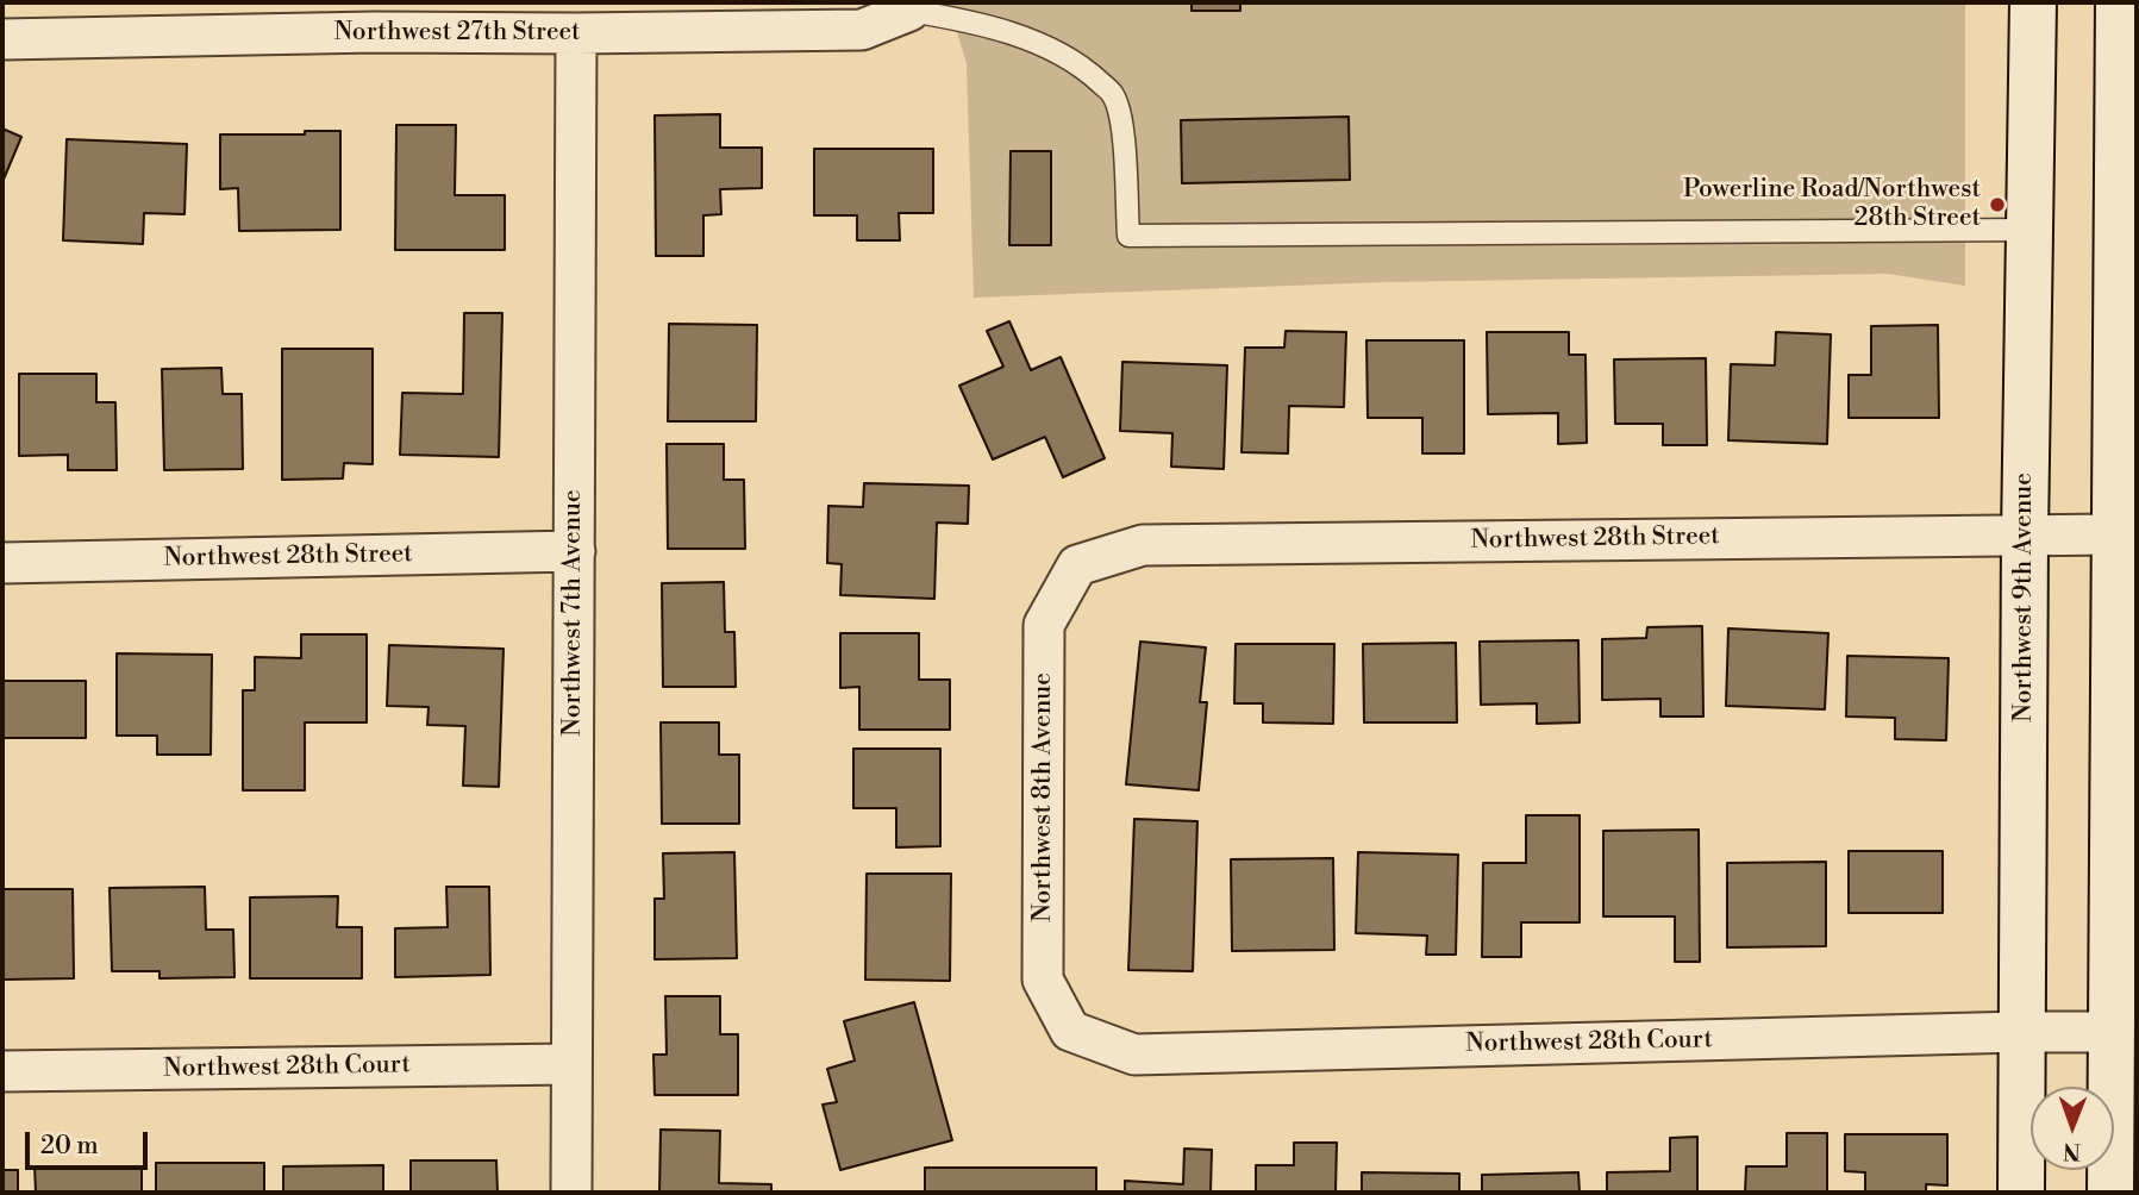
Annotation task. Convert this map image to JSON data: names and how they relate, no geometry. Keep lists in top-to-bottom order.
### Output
{
  "streets": {
    "main road": ["Northwest 9th Avenue"],
    "street": [
      "Northwest 27th Street",
      "Northwest 28th Street",
      "Northwest 7th Avenue",
      "Northwest 8th Avenue",
      "Northwest 28th Court"
    ]
  },
  "crossings": [
    ["Northwest 27th Street", "Northwest 7th Avenue"],
    ["Northwest 28th Street", "Northwest 9th Avenue"],
    ["Northwest 28th Street", "Northwest 7th Avenue"],
    ["Northwest 28th Street", "Northwest 8th Avenue"],
    ["Northwest 9th Avenue", "Northwest 28th Court"],
    ["Northwest 7th Avenue", "Northwest 28th Court"],
    ["Northwest 8th Avenue", "Northwest 28th Court"]
  ],
  "places": ["Powerline Road/Northwest 28th Street"],
  "scale_bar": "20 m",
  "north": "bottom"
}
